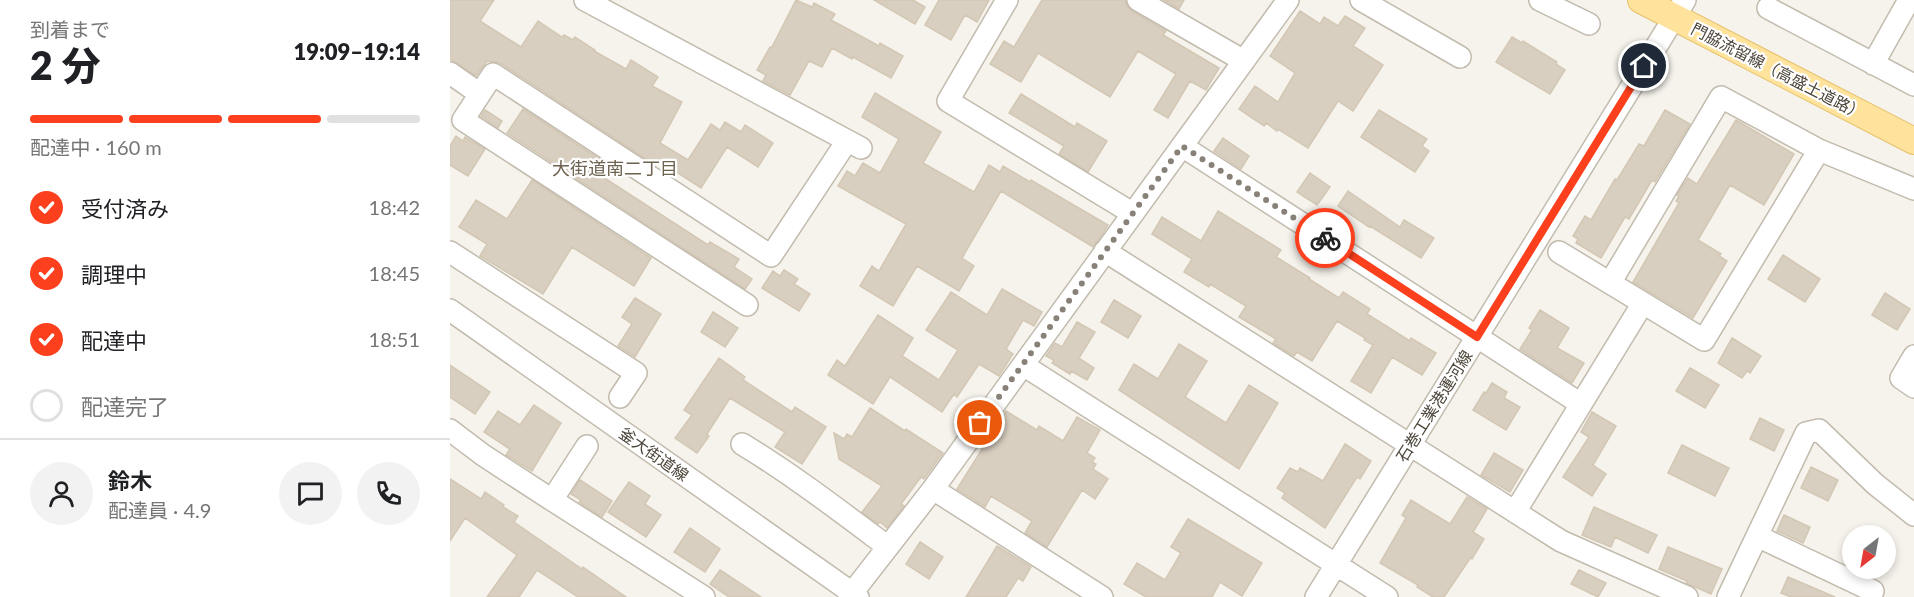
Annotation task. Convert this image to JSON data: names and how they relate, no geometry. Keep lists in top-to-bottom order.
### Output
{
  "streets": {
    "main road": ["門脇流留線（高盛土道路）"],
    "street": ["石巻工業港運河線", "釜大街道線"]
  },
  "crossings": [
    ["門脇流留線（高盛土道路）", "石巻工業港運河線"]
  ],
  "districts": ["大街道南二丁目"],
  "north": "bottom left",
  "page": {
    "heading": ["2 分", "到着まで", "19:09–19:14"],
    "panel": ["鈴木", "配達員 · 4.9"],
    "bar": "配達中 · 160 m",
    "list": [
      ["受付済み", "18:42"],
      ["調理中", "18:45"],
      ["配達中", "18:51"],
      "配達完了"
    ]
  }
}
